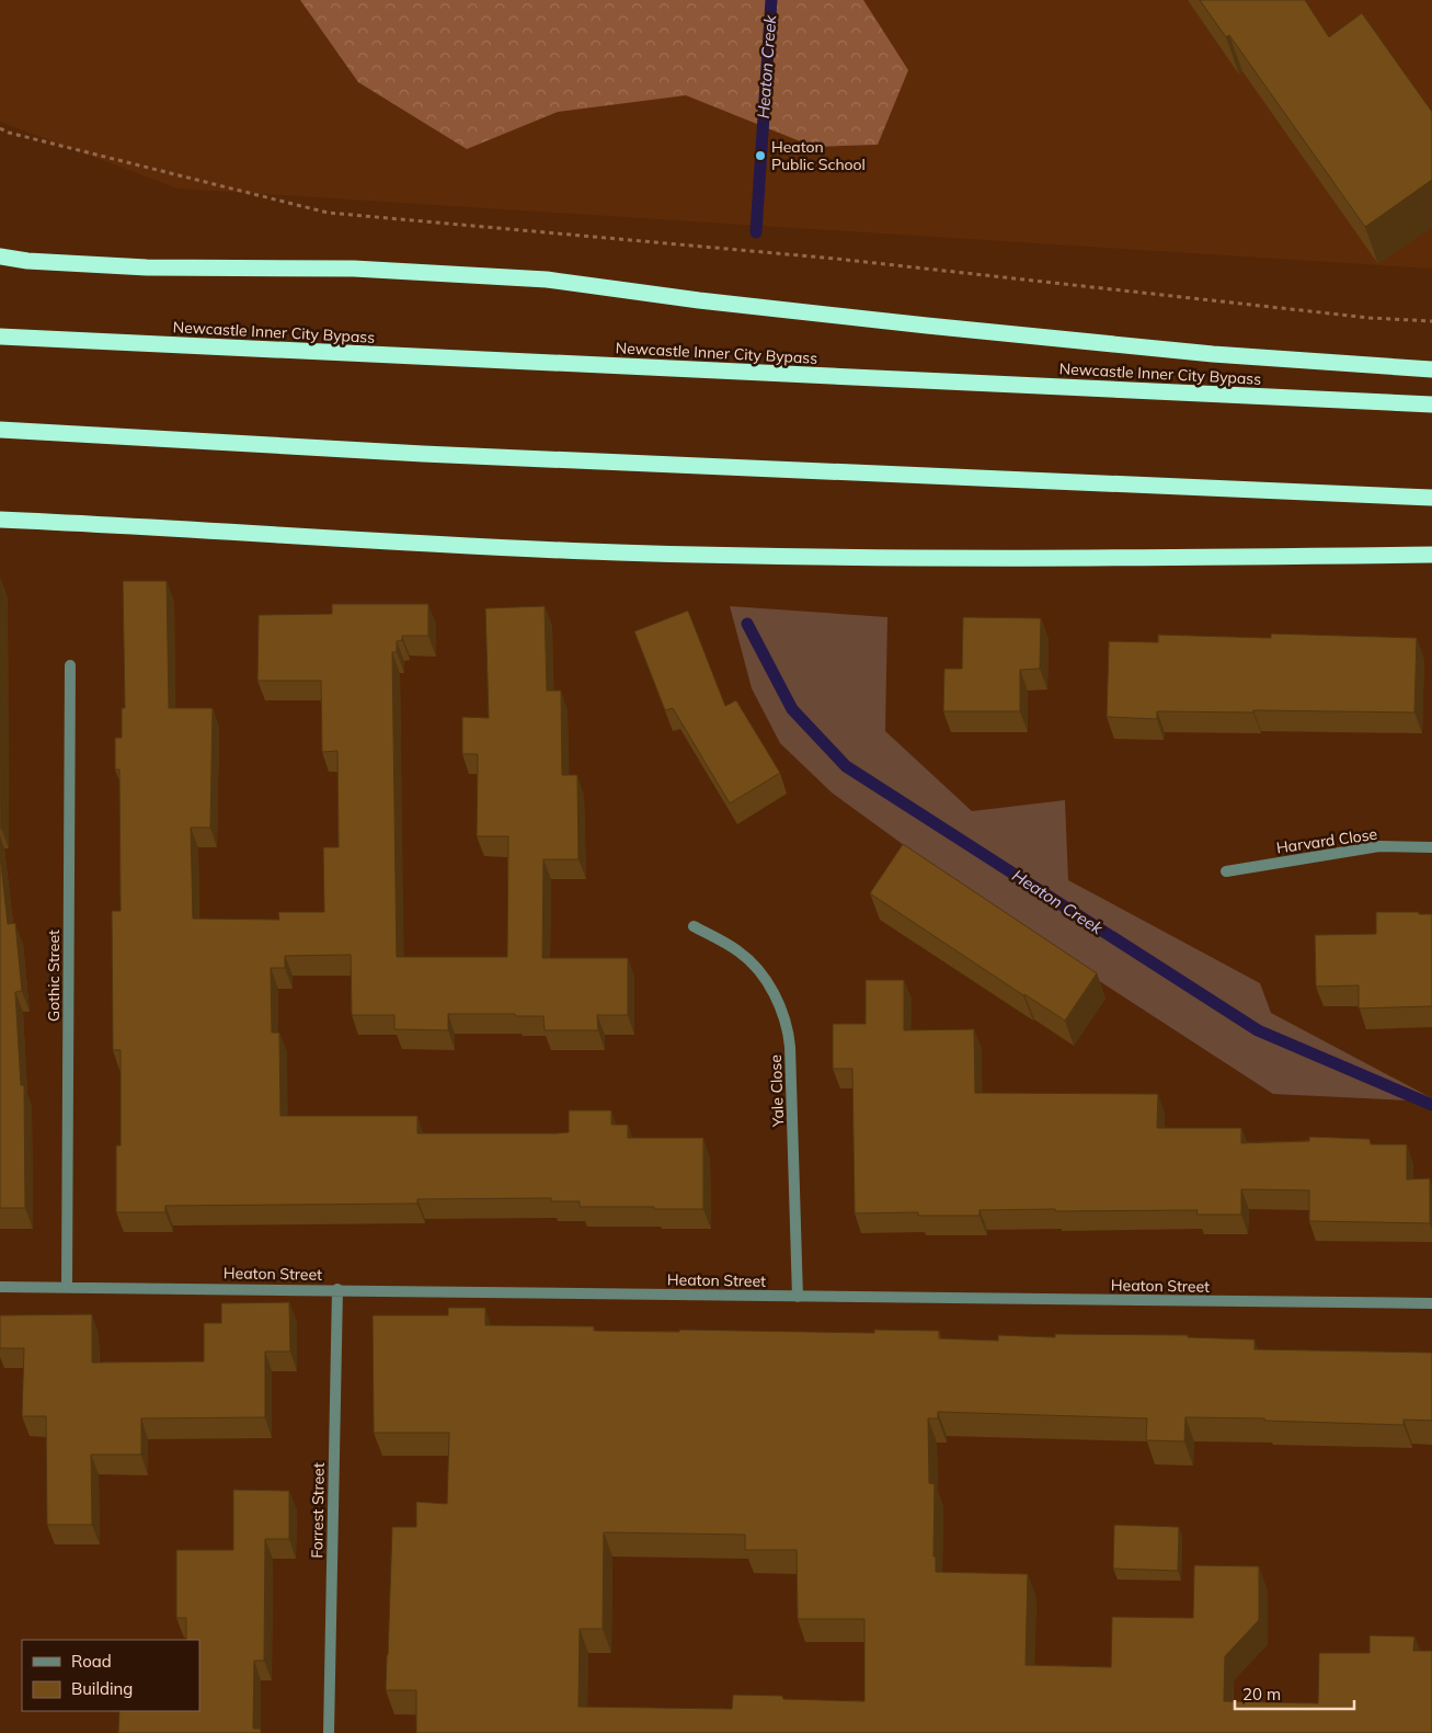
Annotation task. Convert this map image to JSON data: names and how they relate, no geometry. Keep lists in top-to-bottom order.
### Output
{
  "streets": {
    "highway": ["Newcastle Inner City Bypass"],
    "street": [
      "Harvard Close",
      "Gothic Street",
      "Yale Close",
      "Heaton Street",
      "Forrest Street"
    ]
  },
  "crossings": [
    ["Gothic Street", "Heaton Street"],
    ["Yale Close", "Heaton Street"],
    ["Heaton Street", "Forrest Street"]
  ],
  "water": ["Heaton Creek"],
  "places": ["Heaton Public School"],
  "legend": ["Road", "Building"],
  "scale_bar": "20 m"
}
